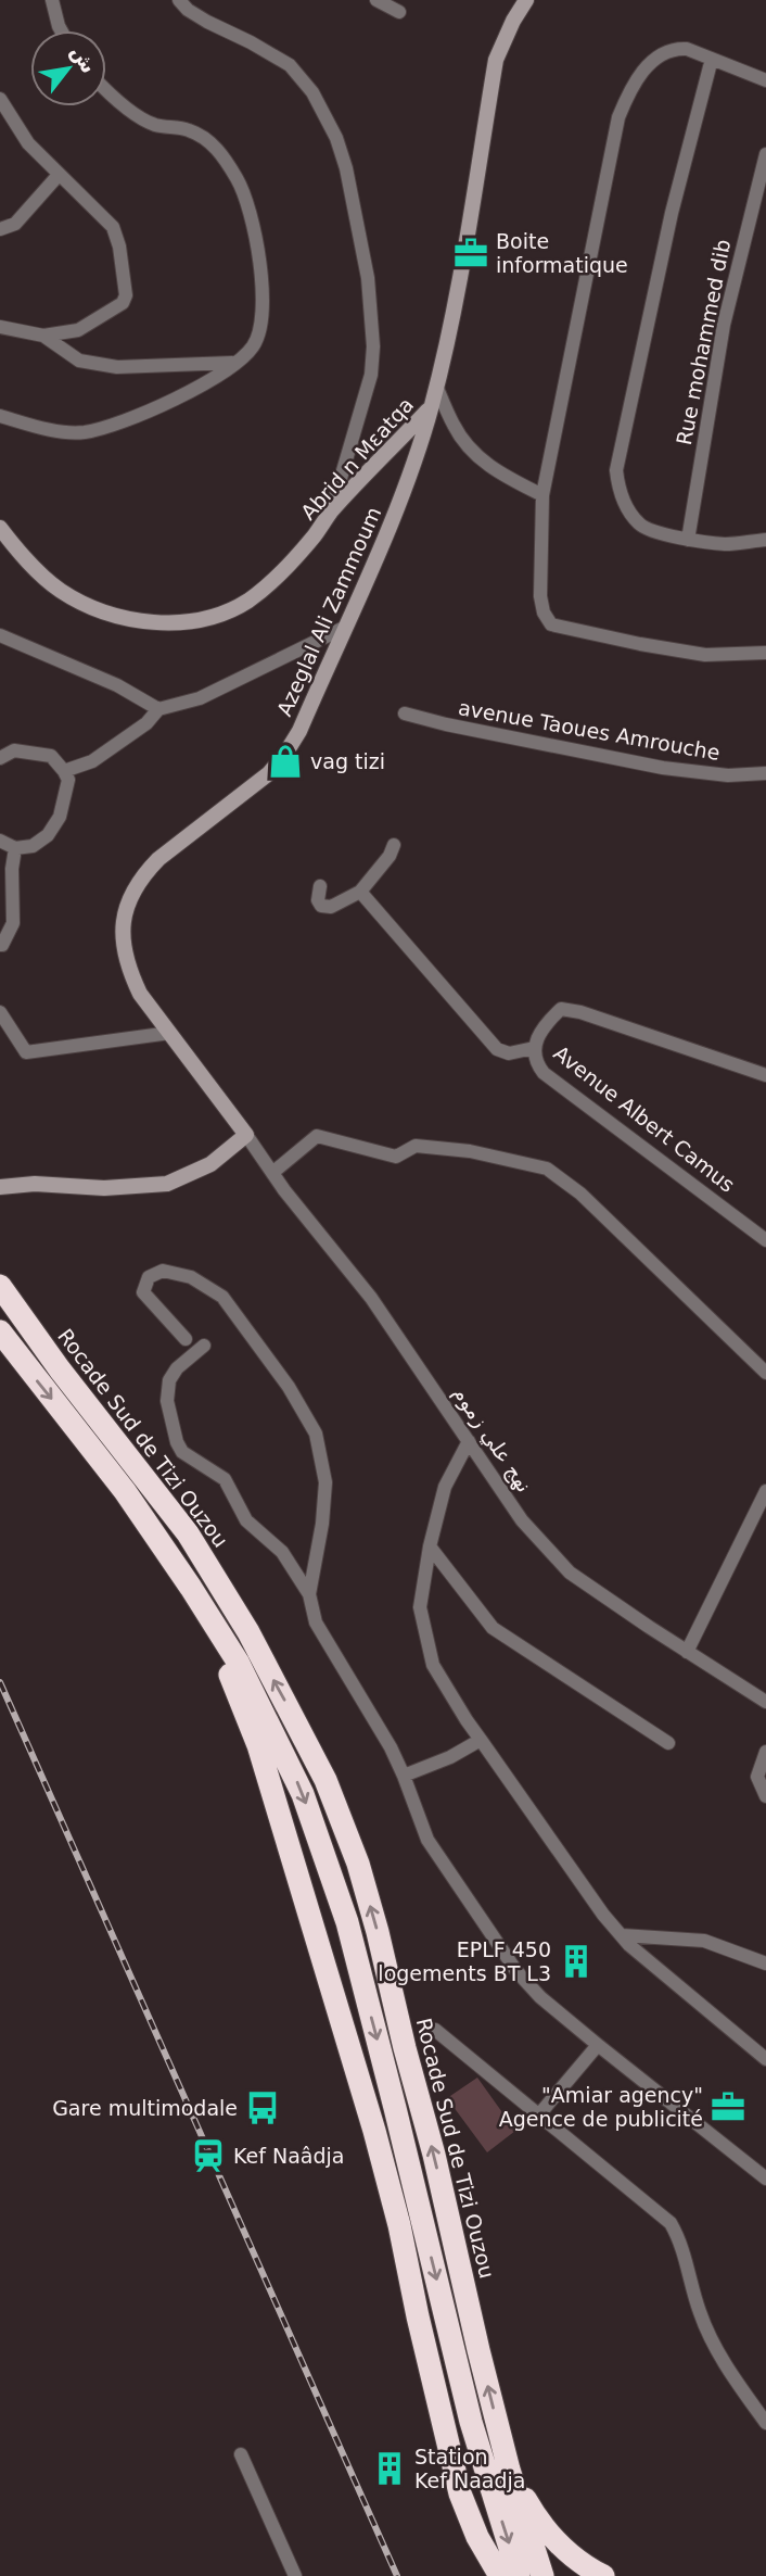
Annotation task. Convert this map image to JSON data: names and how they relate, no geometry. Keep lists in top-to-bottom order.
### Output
{
  "streets": {
    "highway": ["Rocade Sud de Tizi Ouzou"],
    "main road": ["Abrid n Mɛatqa", "Azeglal Ali Zammoum"],
    "street": [
      "Rue mohammed dib",
      "avenue Taoues Amrouche",
      "Avenue Albert Camus",
      "نهج علي زموم"
    ]
  },
  "crossings": [
    ["Abrid n Mɛatqa", "Azeglal Ali Zammoum"],
    ["Azeglal Ali Zammoum", "نهج علي زموم"]
  ],
  "places": {
    "office": ["Boite informatique", "\"Amiar agency\" Agence de publicité"],
    "shop": ["vag tizi"],
    "building": ["EPLF 450 logements BT L3", "Station Kef Naadja"],
    "bus stop": ["Gare multimodale"],
    "station": ["Kef Naâdja"]
  },
  "north": "top right"
}
